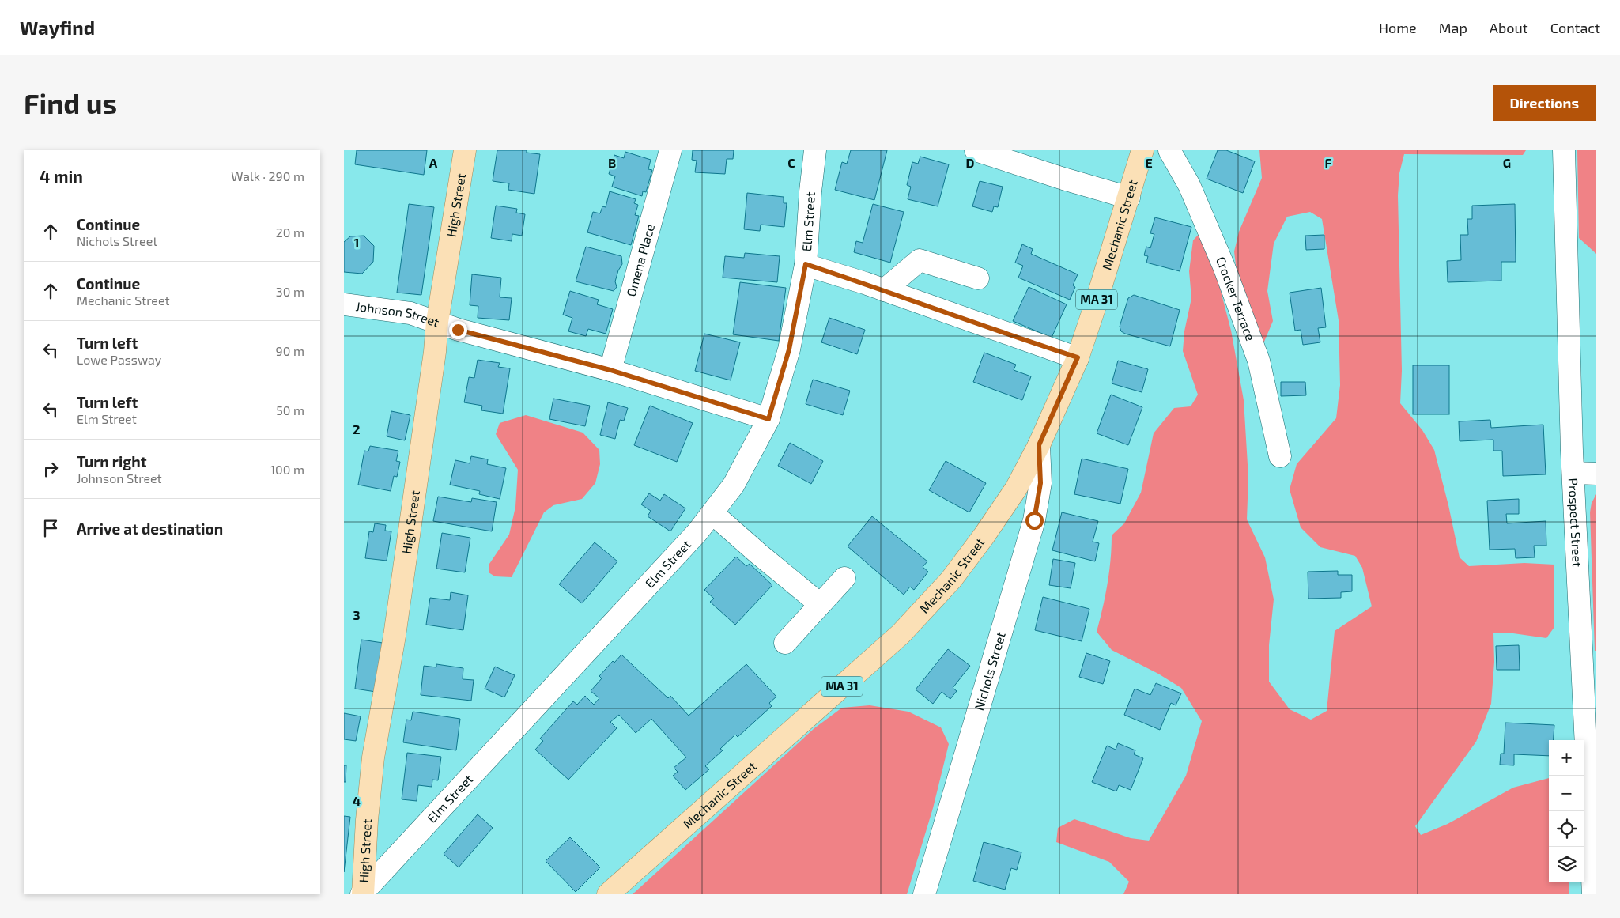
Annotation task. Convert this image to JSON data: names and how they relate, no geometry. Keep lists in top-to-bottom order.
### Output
{
  "streets": {
    "main road": ["High Street", "Mechanic Street", "MA 31"],
    "street": [
      "Elm Street",
      "Omena Place",
      "Crocker Terrace",
      "Johnson Street",
      "Prospect Street",
      "Nichols Street"
    ]
  },
  "crossings": [
    ["High Street", "Elm Street"],
    ["High Street", "Johnson Street"],
    ["Elm Street", "Johnson Street"],
    ["Mechanic Street", "Nichols Street"],
    ["Omena Place", "Johnson Street"]
  ],
  "page": {
    "header": "Wayfind",
    "nav": [
      "Home",
      "Map",
      "About",
      "Contact"
    ],
    "buttons": "Directions",
    "title": "Find us",
    "heading": ["4 min", "Walk · 290 m"],
    "list": [
      ["Continue", "Nichols Street", "20 m"],
      ["Continue", "Mechanic Street", "30 m"],
      ["Turn left", "Lowe Passway", "90 m"],
      ["Turn left", "Elm Street", "50 m"],
      ["Turn right", "Johnson Street", "100 m"],
      "Arrive at destination"
    ],
    "map_buttons": ["+", "−"]
  },
  "grid": {
    "columns": [
      "A",
      "B",
      "C",
      "D",
      "E",
      "F",
      "G"
    ],
    "rows": [
      "1",
      "2",
      "3",
      "4"
    ]
  }
}
